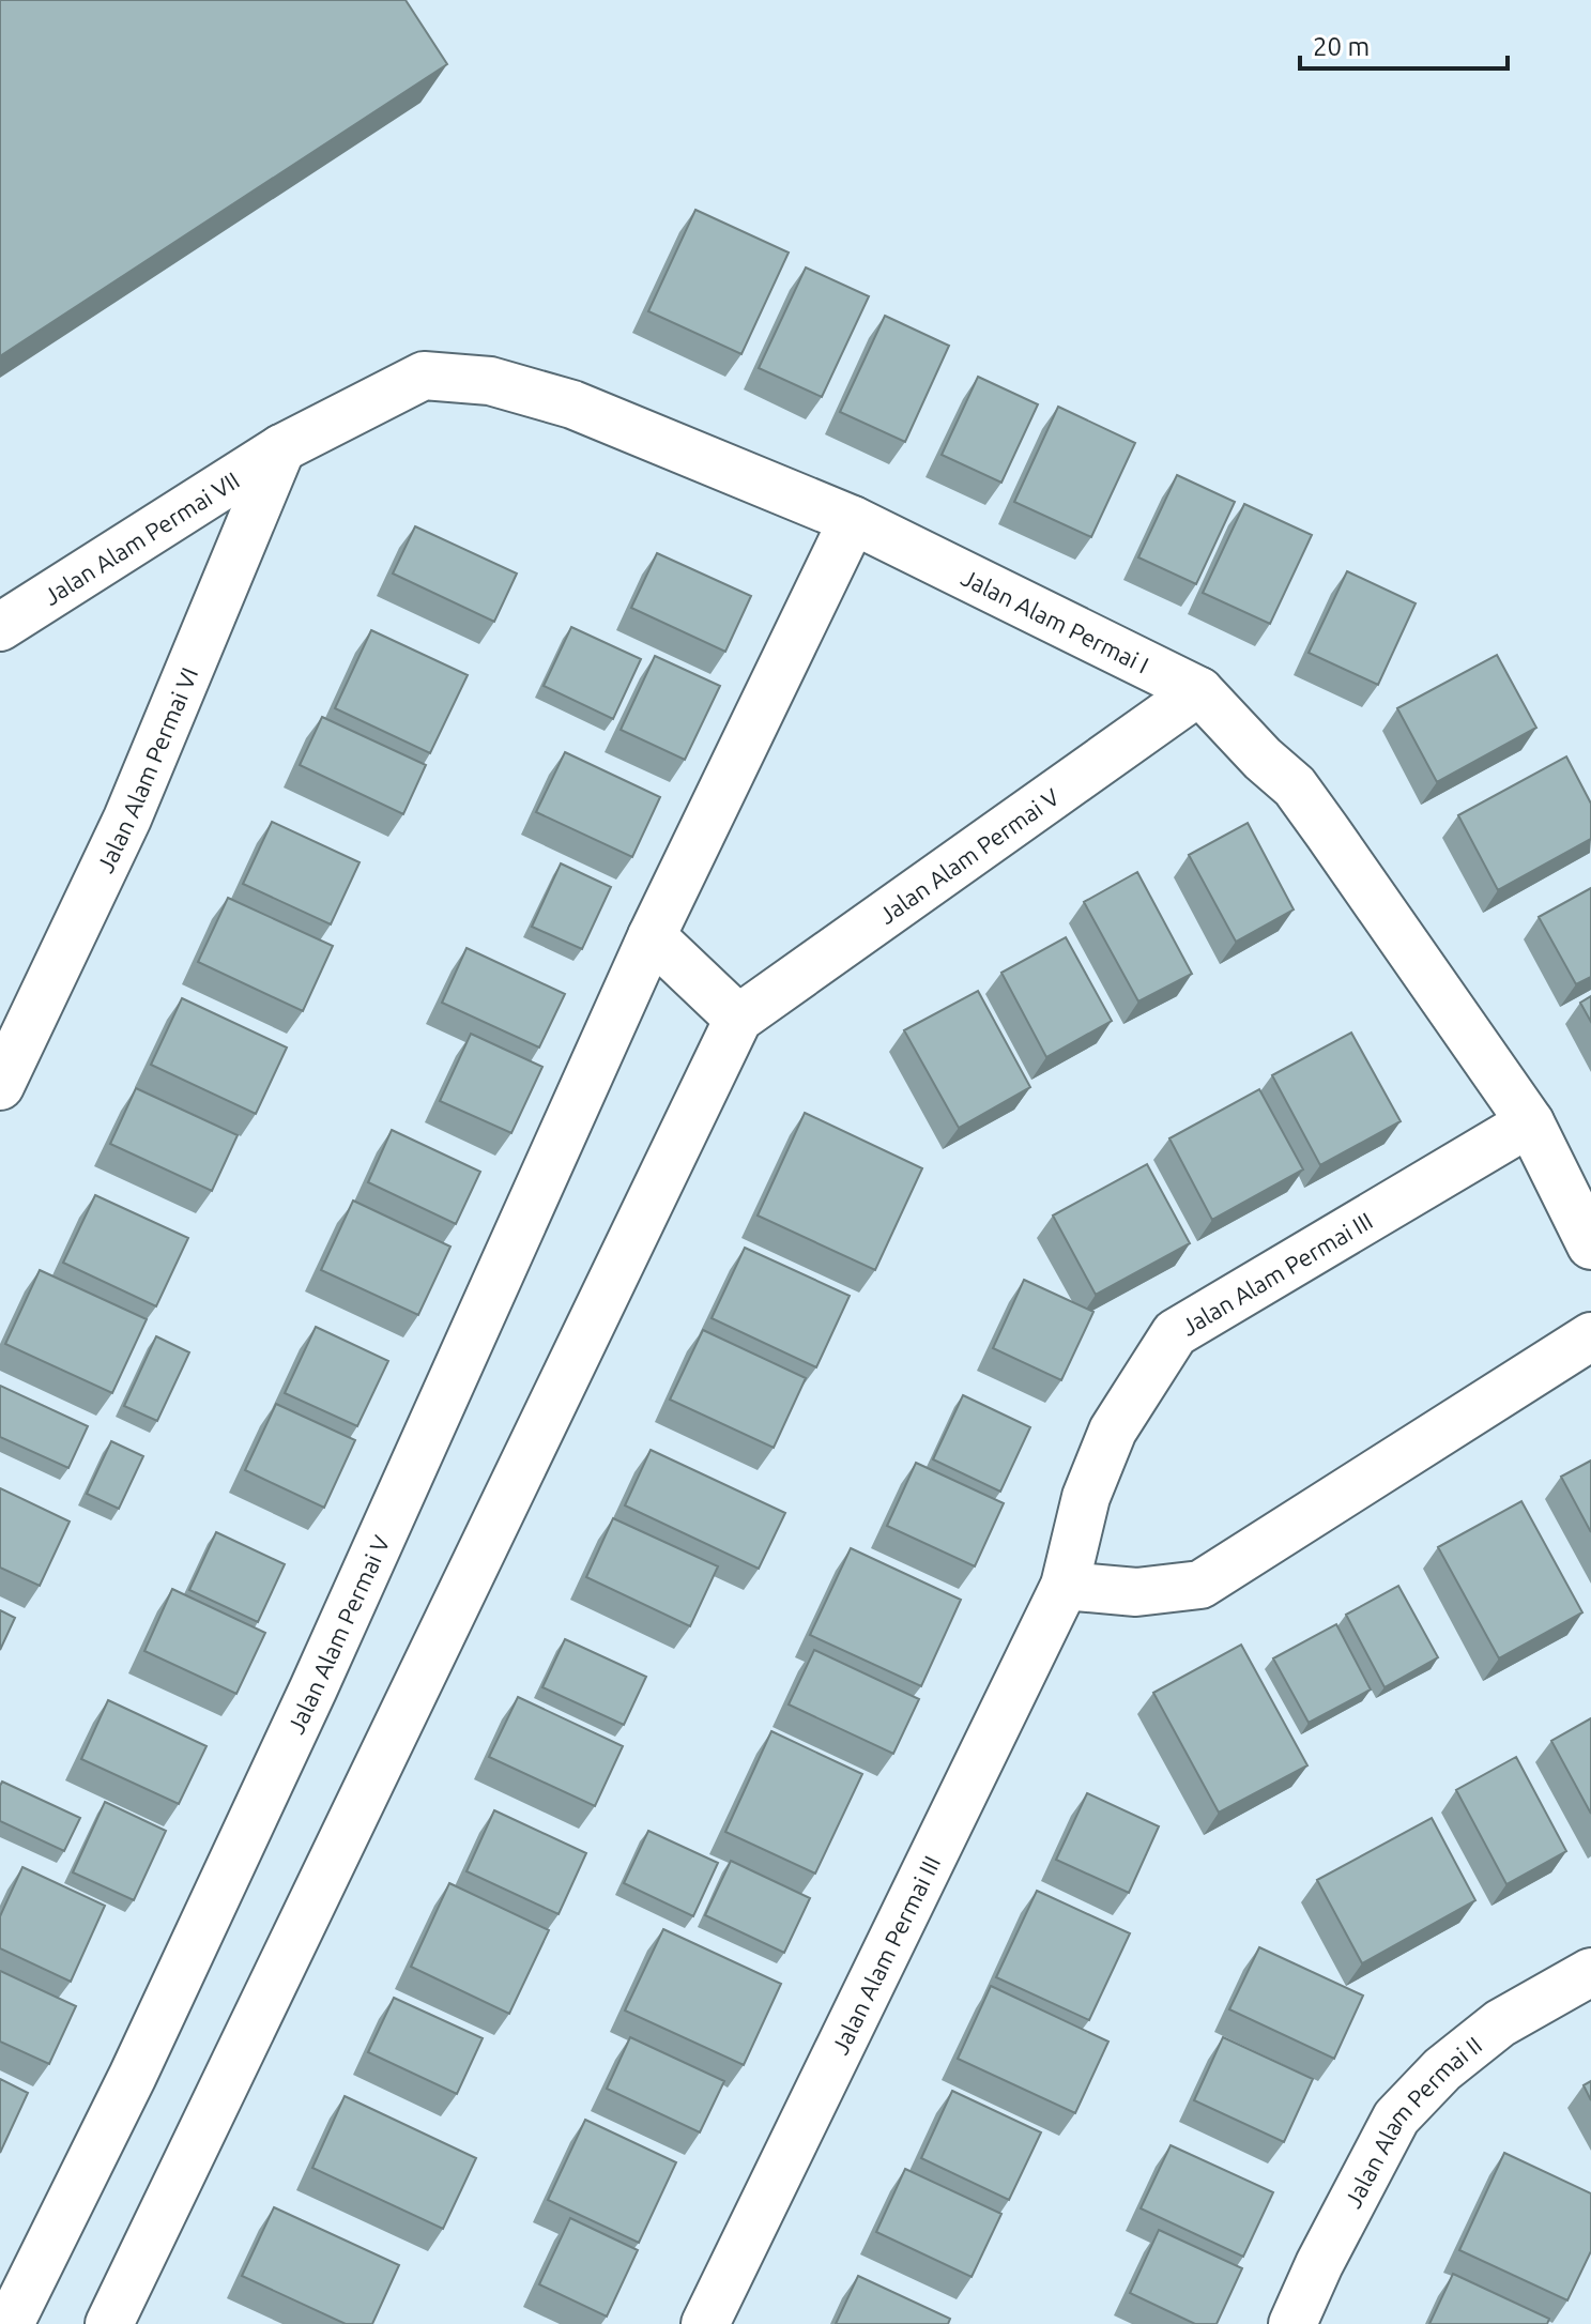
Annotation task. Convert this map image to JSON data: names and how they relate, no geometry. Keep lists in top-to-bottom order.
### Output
{
  "streets": {
    "street": [
      "Jalan Alam Permai VII",
      "Jalan Alam Permai I",
      "Jalan Alam Permai VI",
      "Jalan Alam Permai V",
      "Jalan Alam Permai III",
      "Jalan Alam Permai II"
    ]
  },
  "crossings": [
    ["Jalan Alam Permai VII", "Jalan Alam Permai I"],
    ["Jalan Alam Permai VII", "Jalan Alam Permai VI"],
    ["Jalan Alam Permai I", "Jalan Alam Permai VI"],
    ["Jalan Alam Permai I", "Jalan Alam Permai V"],
    ["Jalan Alam Permai I", "Jalan Alam Permai III"]
  ],
  "scale_bar": "20 m"
}
